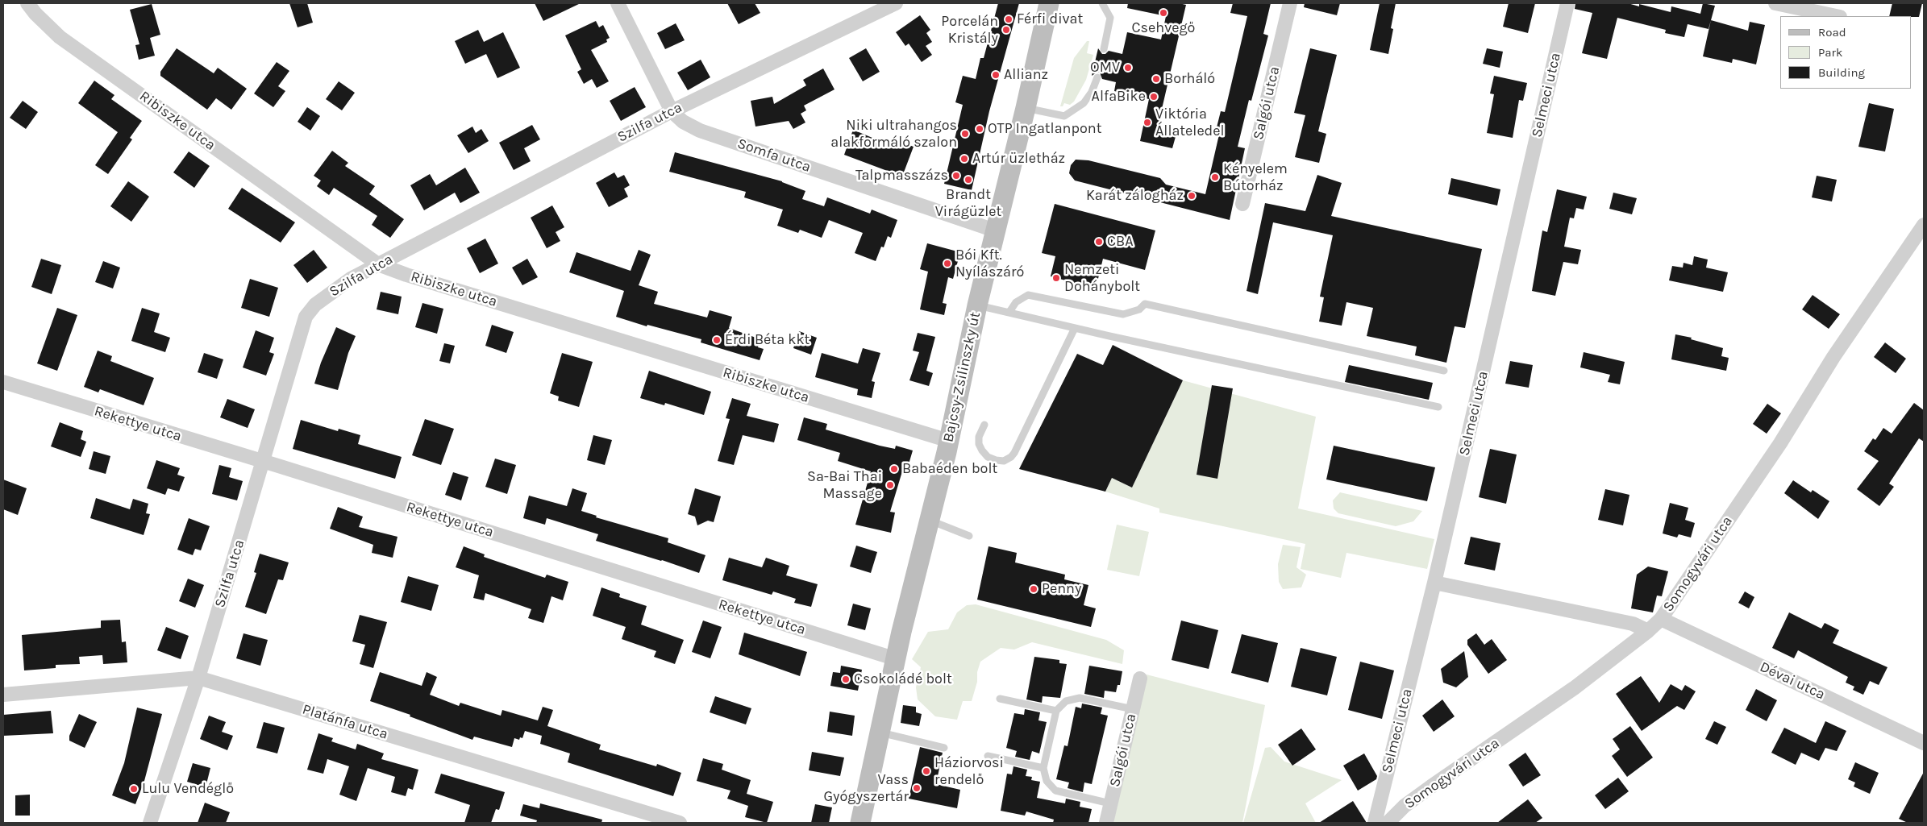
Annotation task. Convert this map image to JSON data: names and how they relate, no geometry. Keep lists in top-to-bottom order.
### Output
{
  "streets": {
    "main road": ["Bajcsy-Zsilinszky út"],
    "street": [
      "Selmeci utca",
      "Salgói utca",
      "Ribiszke utca",
      "Szilfa utca",
      "Somfa utca",
      "Rekettye utca",
      "Somogyvári utca",
      "Dévai utca",
      "Platánfa utca"
    ]
  },
  "crossings": [
    ["Selmeci utca", "Somogyvári utca"],
    ["Ribiszke utca", "Szilfa utca"],
    ["Ribiszke utca", "Bajcsy-Zsilinszky út"],
    ["Szilfa utca", "Somfa utca"],
    ["Szilfa utca", "Rekettye utca"],
    ["Szilfa utca", "Platánfa utca"],
    ["Somfa utca", "Bajcsy-Zsilinszky út"],
    ["Bajcsy-Zsilinszky út", "Rekettye utca"],
    ["Somogyvári utca", "Dévai utca"]
  ],
  "places": [
    "Csehvegő",
    "Férfi divat",
    "Porcelán Kristály",
    "OMV",
    "Allianz",
    "Borháló",
    "AlfaBike",
    "Viktória Állateledel",
    "OTP Ingatlanpont",
    "Niki ultrahangos alakformáló szalon",
    "Artúr üzletház",
    "Talpmasszázs",
    "Kényelem Bútorház",
    "Brandt Virágüzlet",
    "Karát zálogház",
    "CBA",
    "Bói Kft. Nyílászáró",
    "Nemzeti Dohánybolt",
    "Érdi Béta kkt",
    "Babaéden bolt",
    "Sa-Bai Thai Massage",
    "Penny",
    "Csokoládé bolt",
    "Háziorvosi rendelő",
    "Vass Gyógyszertár",
    "Lulu Vendéglő"
  ],
  "legend": ["Road", "Park", "Building"]
}
